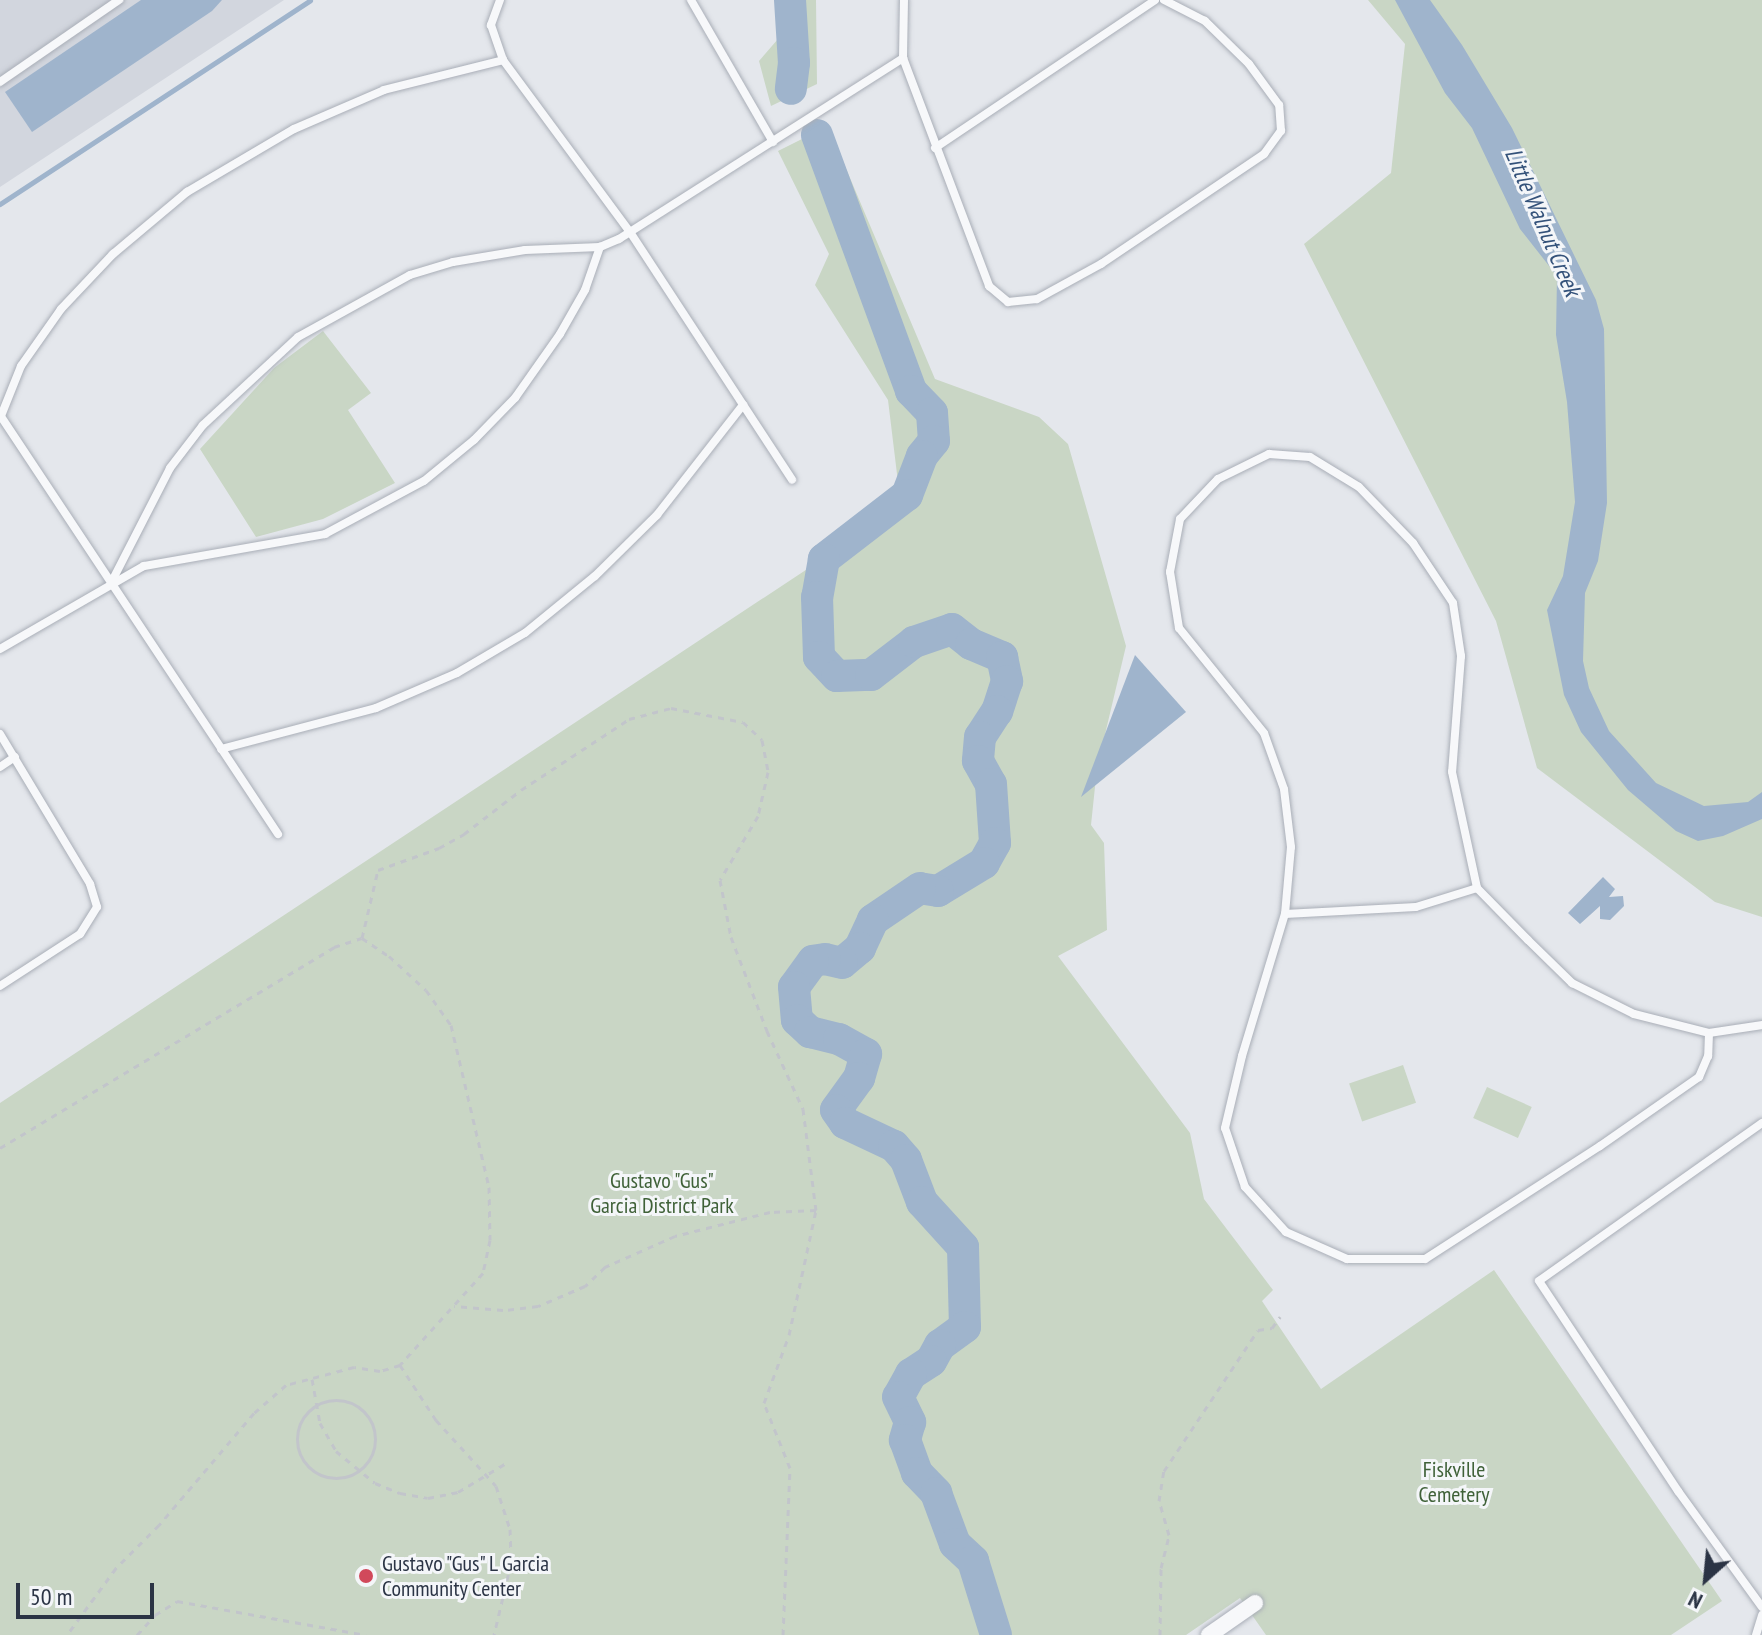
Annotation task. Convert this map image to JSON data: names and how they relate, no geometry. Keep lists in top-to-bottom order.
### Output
{
  "water": ["Little Walnut Creek"],
  "parks": ["Gustavo \"Gus\" Garcia District Park", "Fiskville Cemetery"],
  "places": ["Gustavo \"Gus\" L Garcia Community Center"],
  "scale_bar": "50 m",
  "north": "bottom left"
}
